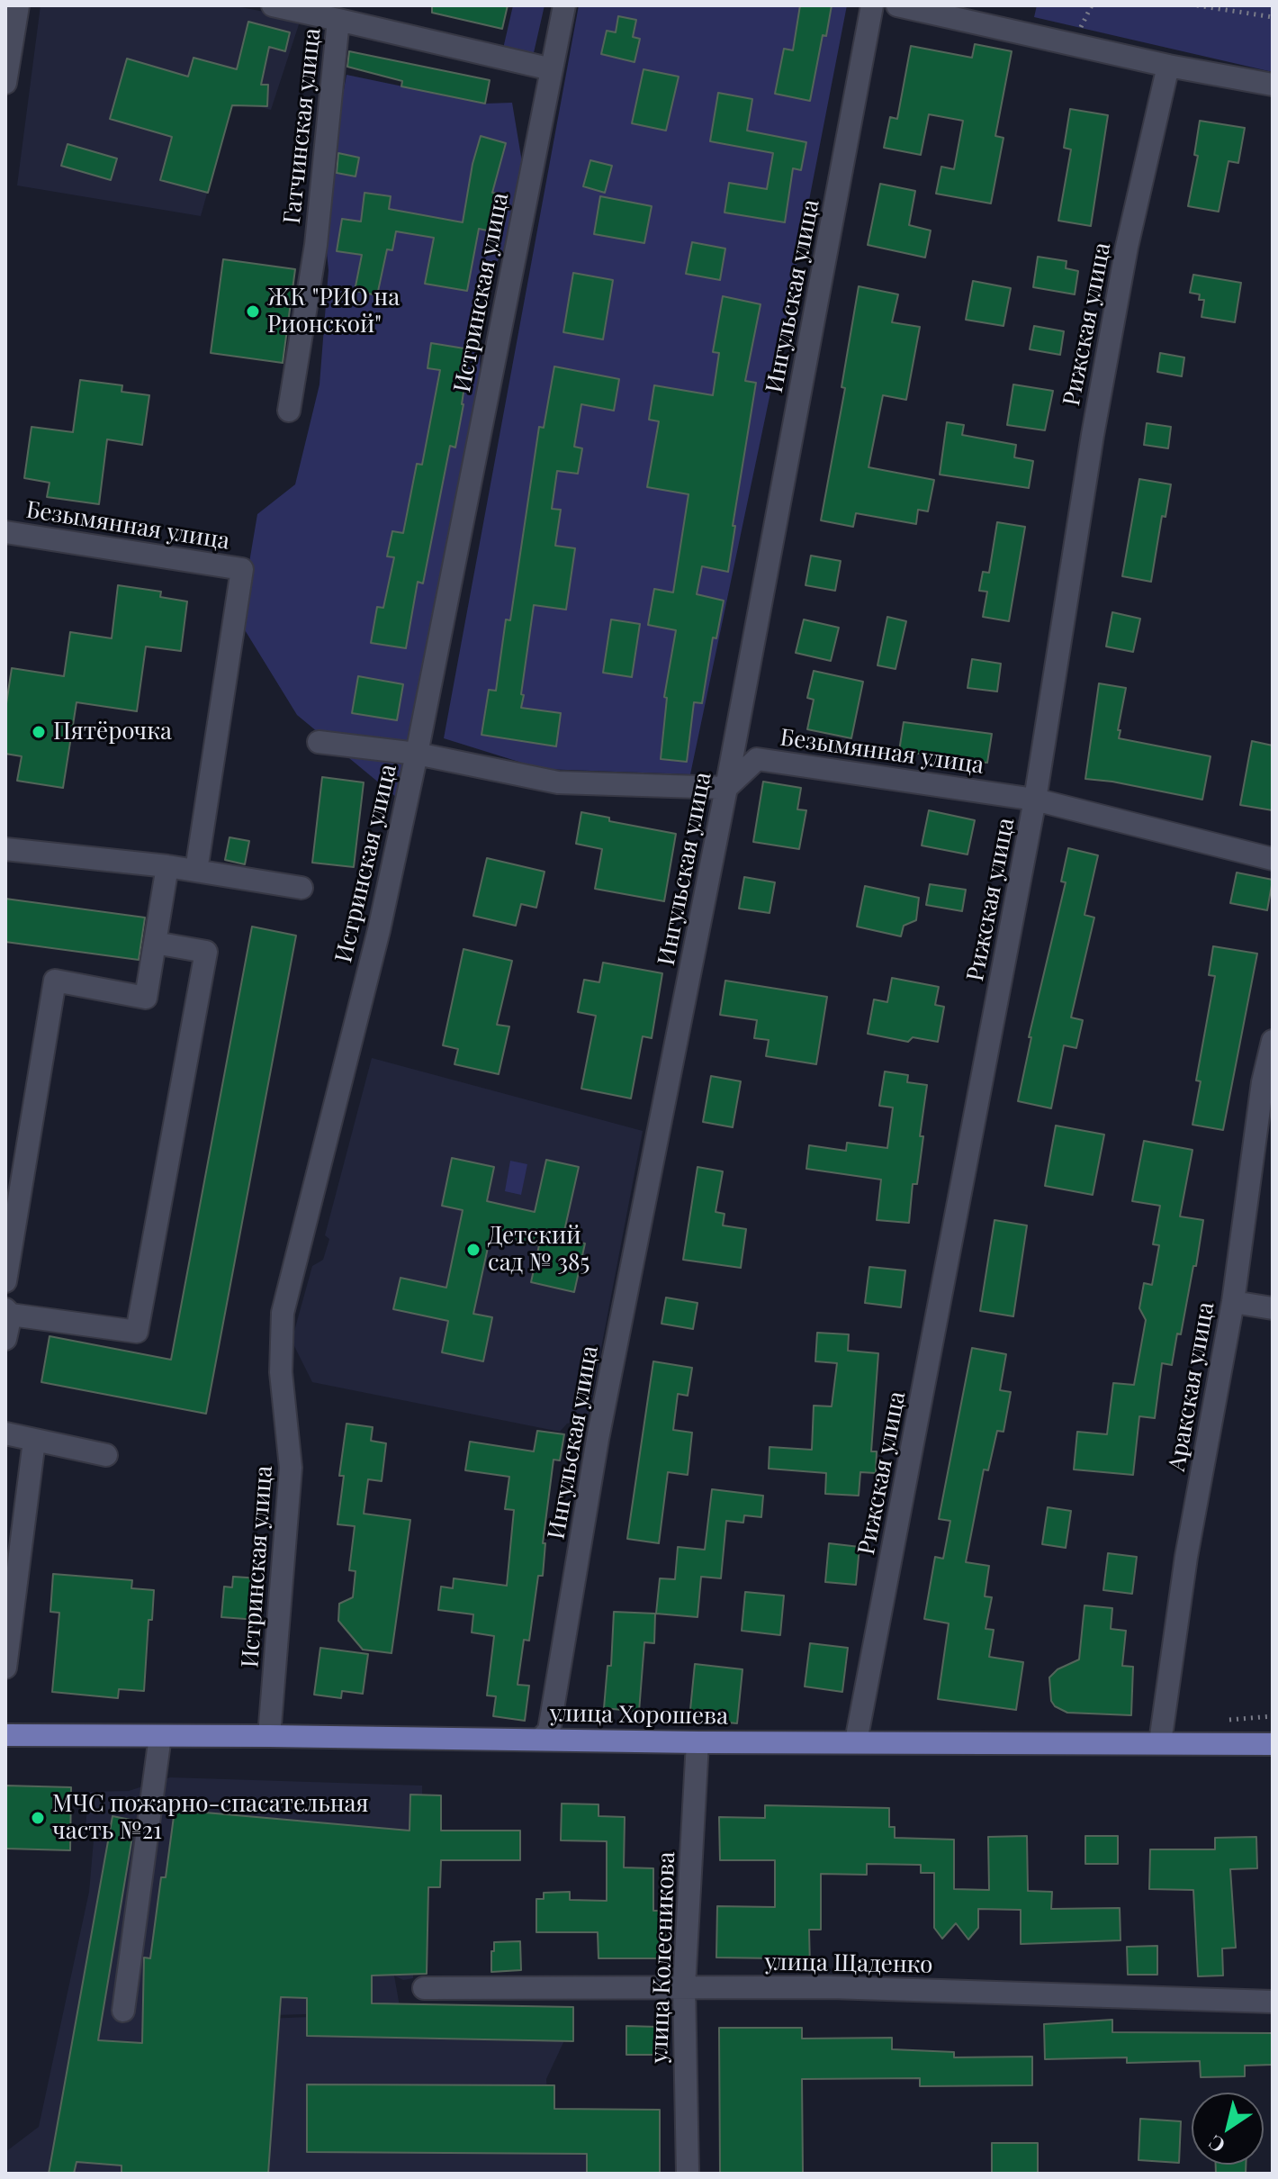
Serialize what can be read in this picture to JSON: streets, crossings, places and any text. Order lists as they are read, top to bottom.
{
  "streets": {
    "main road": ["улица Хорошева"],
    "street": [
      "Гатчинская улица",
      "Истринская улица",
      "Ингульская улица",
      "Рижская улица",
      "Безымянная улица",
      "Аракская улица",
      "улица Колесникова",
      "улица Щаденко"
    ]
  },
  "crossings": [
    ["Гатчинская улица", "Истринская улица"],
    ["Истринская улица", "улица Хорошева"],
    ["Ингульская улица", "Безымянная улица"],
    ["Ингульская улица", "улица Хорошева"],
    ["Рижская улица", "Безымянная улица"],
    ["Рижская улица", "улица Хорошева"],
    ["Аракская улица", "улица Хорошева"],
    ["улица Хорошева", "улица Колесникова"],
    ["улица Колесникова", "улица Щаденко"]
  ],
  "places": [
    "ЖК \"РИО на Рионской\"",
    "Пятёрочка",
    "Детский сад № 385",
    "МЧС пожарно-спасательная часть №21"
  ],
  "north": "bottom left"
}
